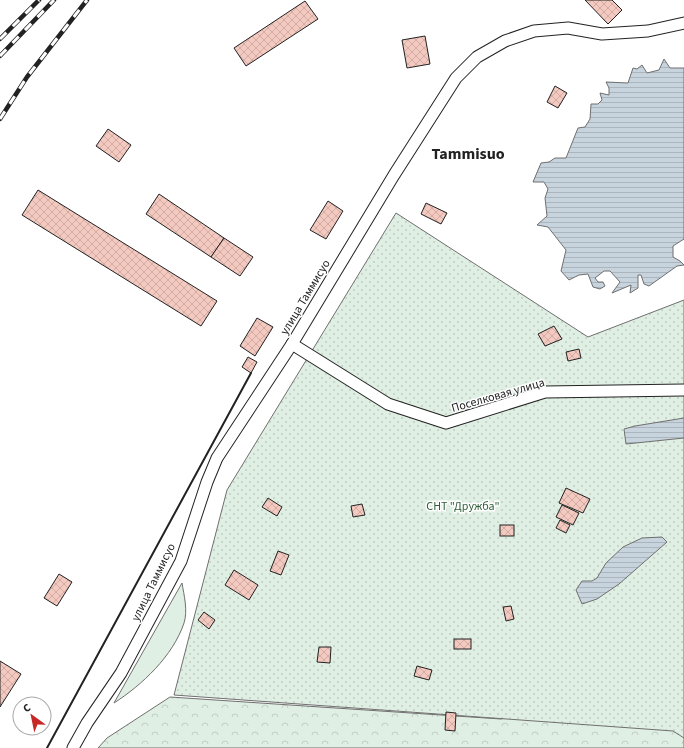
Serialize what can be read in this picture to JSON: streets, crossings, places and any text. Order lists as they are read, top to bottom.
{
  "streets": {
    "street": ["улица Таммисуо", "Поселковая улица"]
  },
  "crossings": [
    ["улица Таммисуо", "Поселковая улица"]
  ],
  "districts": ["Tammisuo"],
  "parks": ["СНТ \"Дружба\""],
  "north": "top left"
}
